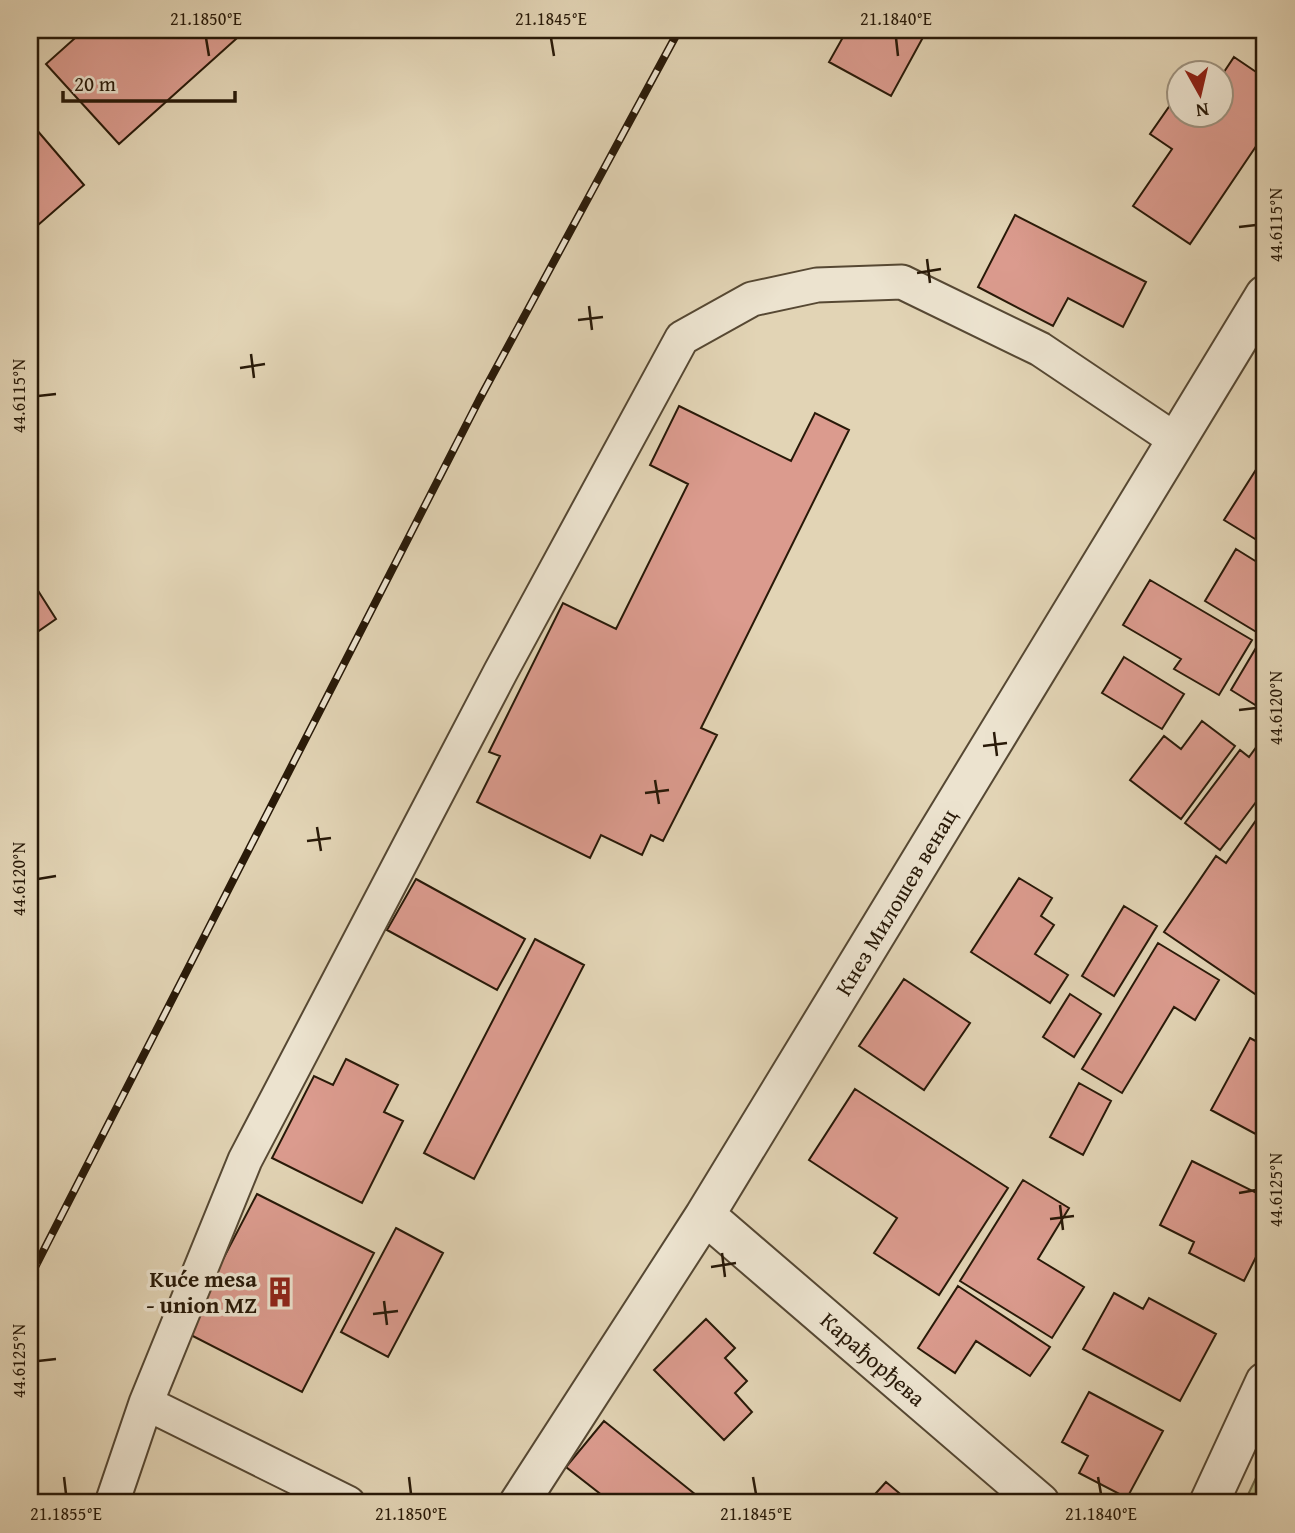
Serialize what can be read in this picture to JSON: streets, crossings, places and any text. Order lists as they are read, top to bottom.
{
  "streets": {
    "street": ["Кнез Милошев венац", "Карађорђева"]
  },
  "crossings": [
    ["Кнез Милошев венац", "Карађорђева"]
  ],
  "places": {
    "building": ["Kuće mesa - union MZ"]
  },
  "scale_bar": "20 m",
  "north": "bottom",
  "coordinates": [
    "21.1850°E",
    "21.1845°E",
    "21.1840°E",
    "44.6115°N",
    "44.6120°N",
    "44.6125°N",
    "21.1855°E"
  ]
}
